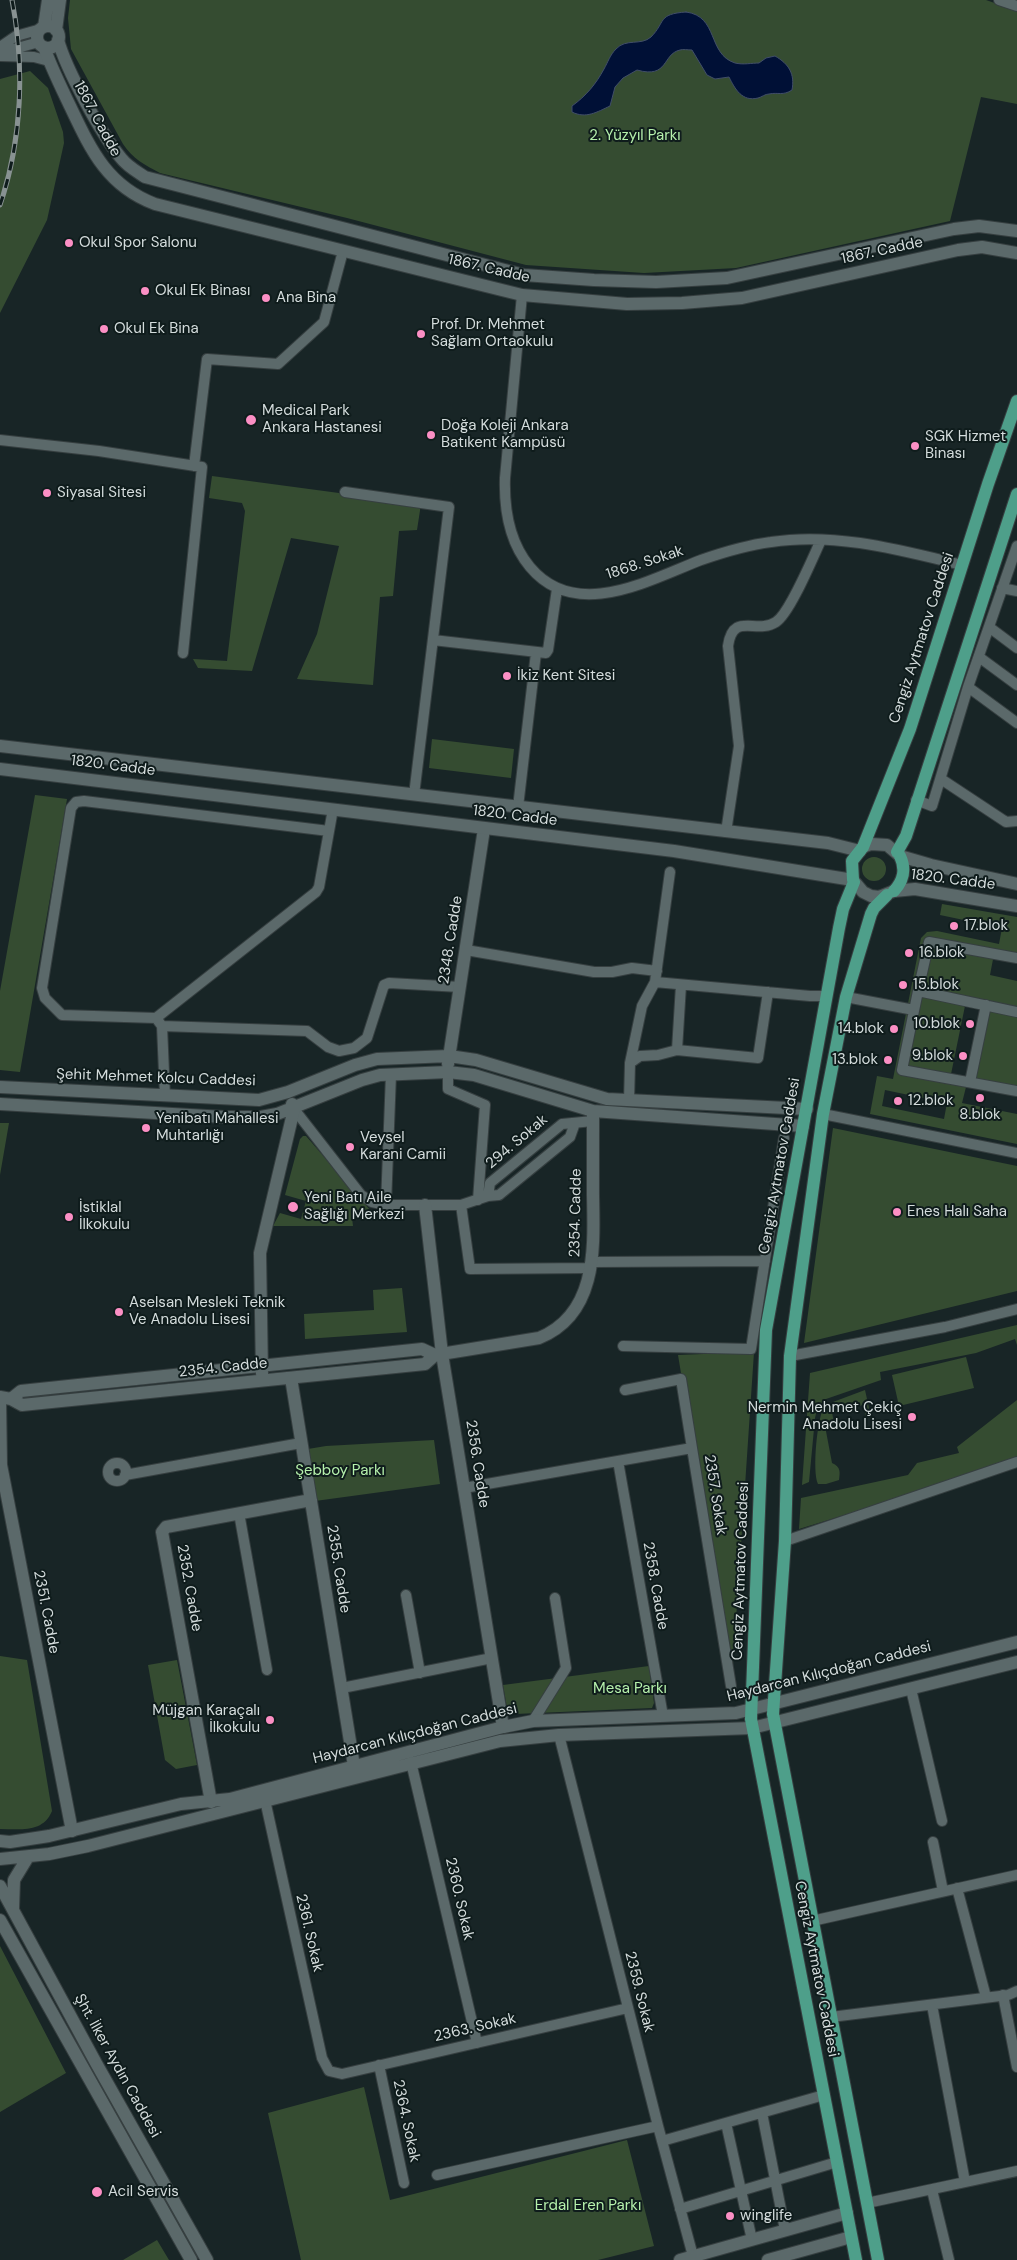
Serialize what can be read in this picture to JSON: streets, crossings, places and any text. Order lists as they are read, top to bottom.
{
  "streets": {
    "main road": ["Cengiz Aytmatov Caddesi"],
    "street": [
      "1867. Cadde",
      "1868. Sokak",
      "1820. Cadde",
      "2348. Cadde",
      "Şehit Mehmet Kolcu Caddesi",
      "294. Sokak",
      "2354. Cadde",
      "2356. Cadde",
      "2357. Sokak",
      "2355. Cadde",
      "2358. Cadde",
      "2352. Cadde",
      "2351. Cadde",
      "Haydarcan Kılıçdoğan Caddesi",
      "2360. Sokak",
      "2361. Sokak",
      "2359. Sokak",
      "2363. Sokak",
      "Şht. İlker Aydın Caddesi",
      "2364. Sokak"
    ]
  },
  "crossings": [
    ["1867. Cadde", "1868. Sokak"],
    ["1868. Sokak", "Cengiz Aytmatov Caddesi"],
    ["Cengiz Aytmatov Caddesi", "1820. Cadde"],
    ["Cengiz Aytmatov Caddesi", "Şehit Mehmet Kolcu Caddesi"],
    ["Cengiz Aytmatov Caddesi", "Haydarcan Kılıçdoğan Caddesi"],
    ["1820. Cadde", "2348. Cadde"],
    ["2348. Cadde", "Şehit Mehmet Kolcu Caddesi"],
    ["294. Sokak", "2354. Cadde"],
    ["294. Sokak", "2356. Cadde"],
    ["2354. Cadde", "2356. Cadde"],
    ["2354. Cadde", "2355. Cadde"],
    ["2354. Cadde", "2351. Cadde"],
    ["2356. Cadde", "2357. Sokak"],
    ["2356. Cadde", "Haydarcan Kılıçdoğan Caddesi"],
    ["2357. Sokak", "2358. Cadde"],
    ["2355. Cadde", "2352. Cadde"],
    ["2355. Cadde", "Haydarcan Kılıçdoğan Caddesi"],
    ["2358. Cadde", "Haydarcan Kılıçdoğan Caddesi"],
    ["2352. Cadde", "Haydarcan Kılıçdoğan Caddesi"],
    ["2351. Cadde", "Haydarcan Kılıçdoğan Caddesi"],
    ["Haydarcan Kılıçdoğan Caddesi", "2360. Sokak"],
    ["Haydarcan Kılıçdoğan Caddesi", "2361. Sokak"],
    ["Haydarcan Kılıçdoğan Caddesi", "2359. Sokak"],
    ["2360. Sokak", "2363. Sokak"],
    ["2361. Sokak", "2363. Sokak"],
    ["2359. Sokak", "2363. Sokak"],
    ["2363. Sokak", "2364. Sokak"]
  ],
  "parks": [
    "2. Yüzyıl Parkı",
    "Şebboy Parkı",
    "Mesa Parkı",
    "Erdal Eren Parkı"
  ],
  "places": [
    "Okul Spor Salonu",
    "Okul Ek Binası",
    "Ana Bina",
    "Okul Ek Bina",
    "Prof. Dr. Mehmet Sağlam Ortaokulu",
    "Medical Park Ankara Hastanesi",
    "Doğa Koleji Ankara Batıkent Kampüsü",
    "SGK Hizmet Binası",
    "Siyasal Sitesi",
    "İkiz Kent Sitesi",
    "17.blok",
    "16.blok",
    "15.blok",
    "10.blok",
    "14.blok",
    "9.blok",
    "13.blok",
    "8.blok",
    "12.blok",
    "Yenibatı Mahallesi Muhtarlığı",
    "Veysel Karani Camii",
    "Yeni Batı Aile Sağlığı Merkezi",
    "Enes Halı Saha",
    "İstiklal İlkokulu",
    "Aselsan Mesleki Teknik Ve Anadolu Lisesi",
    "Nermin Mehmet Çekiç Anadolu Lisesi",
    "Müjgan Karaçalı İlkokulu",
    "Acil Servis",
    "winglife"
  ]
}
